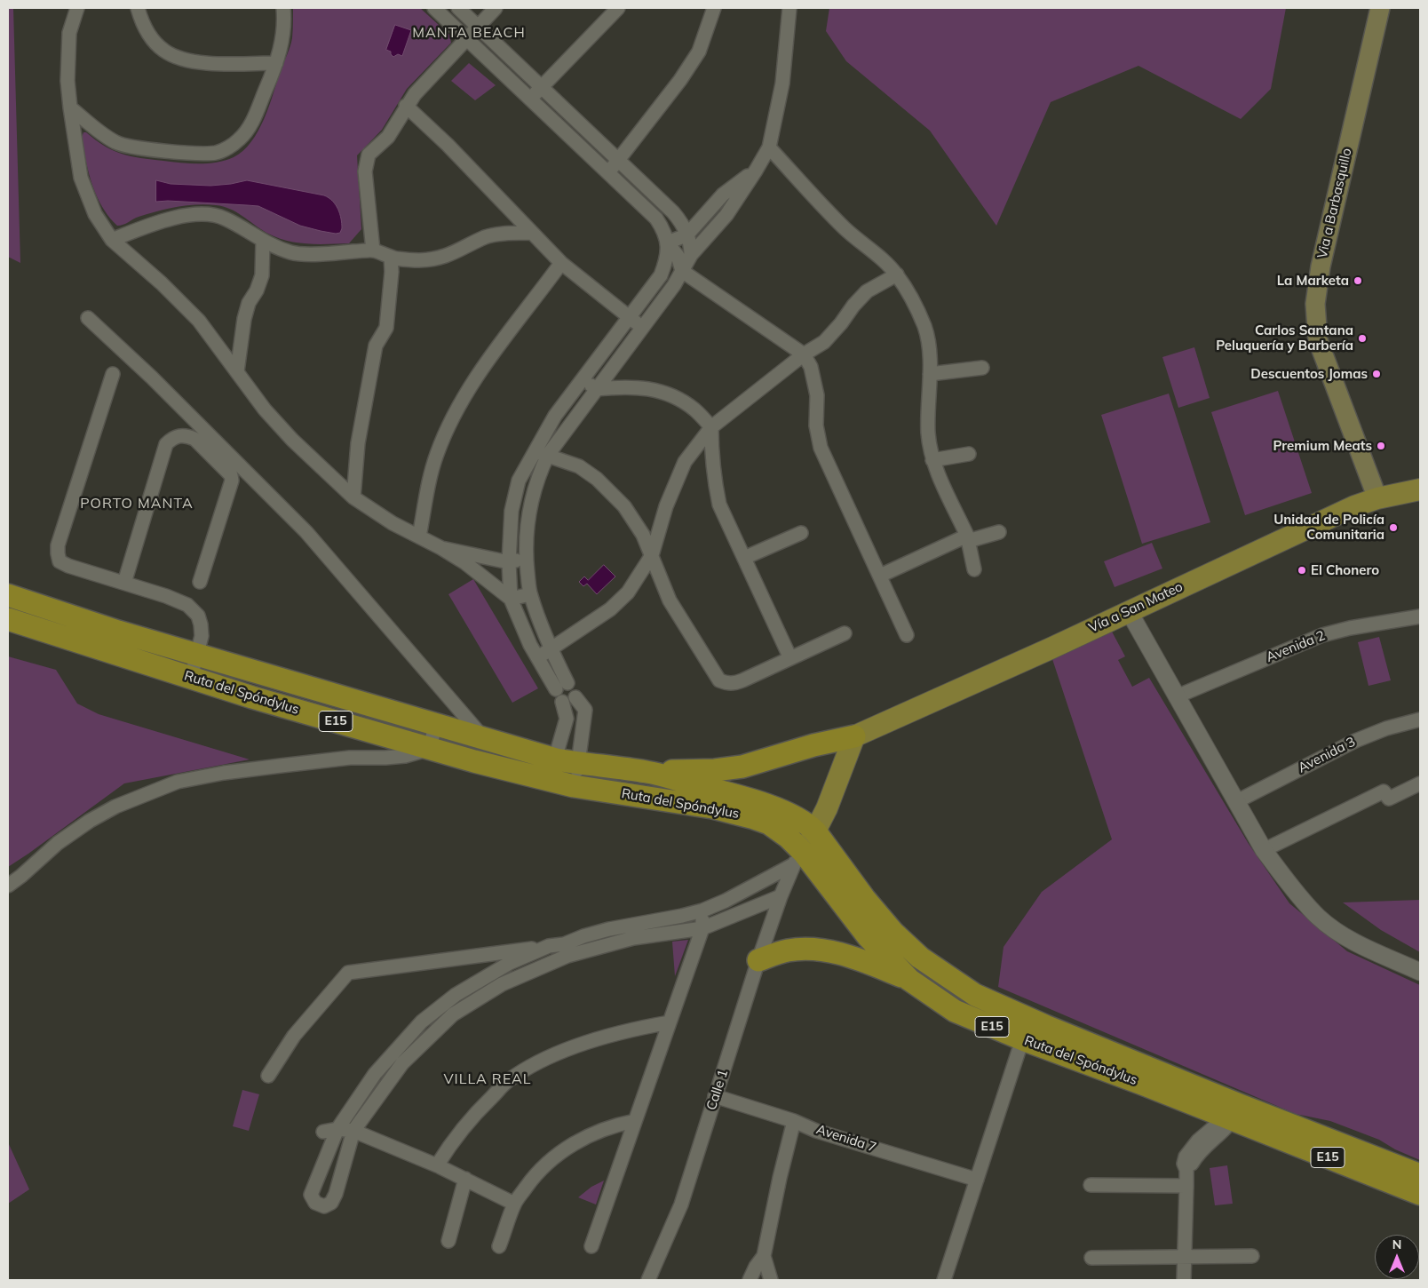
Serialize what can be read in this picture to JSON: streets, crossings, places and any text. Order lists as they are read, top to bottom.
{
  "streets": {
    "highway": ["Ruta del Spóndylus", "E15"],
    "main road": ["Via a Barbasquillo", "Vía a San Mateo"],
    "street": [
      "Avenida 2",
      "Avenida 3",
      "Calle 1",
      "Avenida 7"
    ]
  },
  "crossings": [
    ["Via a Barbasquillo", "Vía a San Mateo"],
    ["Ruta del Spóndylus", "Calle 1"],
    ["Calle 1", "Avenida 7"]
  ],
  "districts": ["MANTA BEACH", "PORTO MANTA", "VILLA REAL"],
  "places": [
    "La Marketa",
    "Carlos Santana Peluquería y Barbería",
    "Descuentos Jomas",
    "Premium Meats",
    "Unidad de Policía Comunitaria",
    "El Chonero"
  ],
  "north": "top"
}
